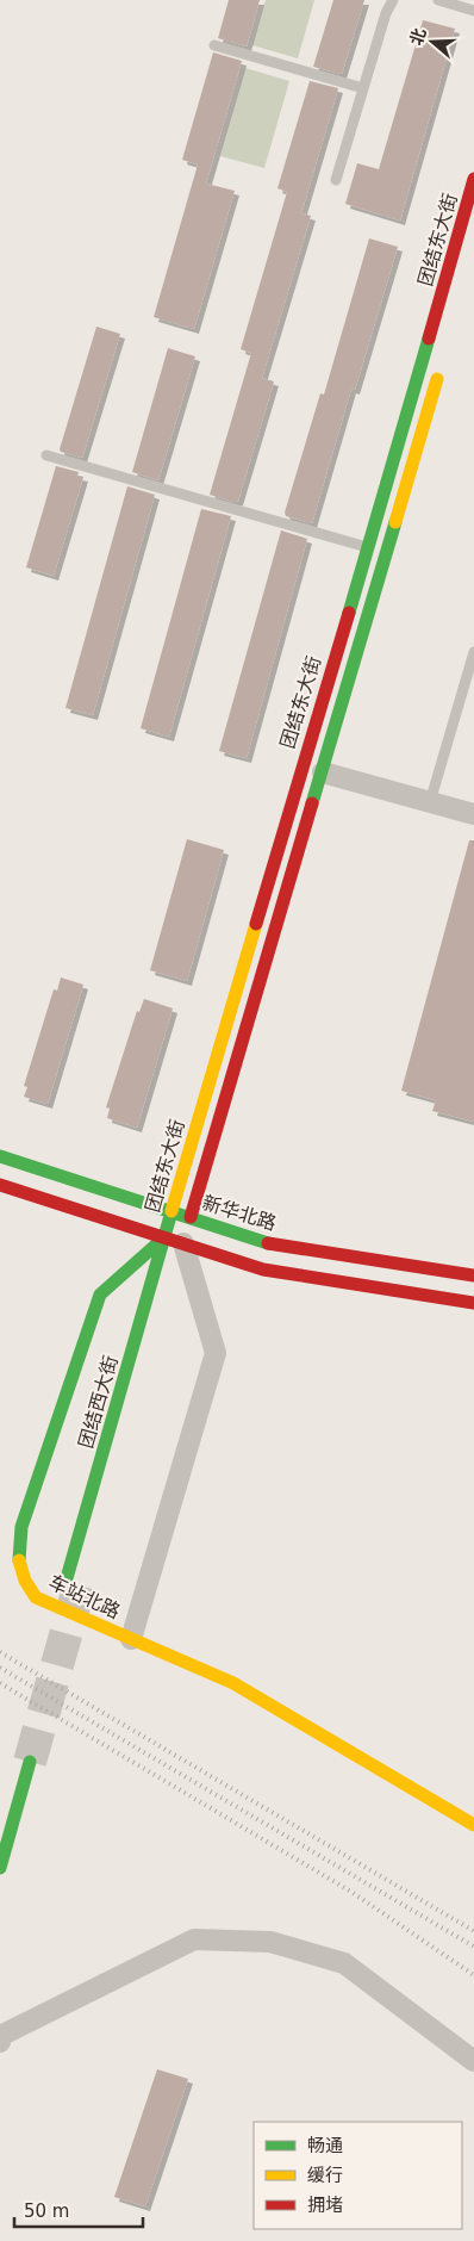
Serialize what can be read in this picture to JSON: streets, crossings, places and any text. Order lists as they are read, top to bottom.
{
  "streets": {
    "main road": [
      "团结东大街",
      "新华北路",
      "团结西大街",
      "车站北路"
    ]
  },
  "crossings": [
    ["团结东大街", "新华北路"],
    ["团结东大街", "团结西大街"],
    ["团结东大街", "车站北路"],
    ["团结西大街", "车站北路"]
  ],
  "legend": ["畅通", "缓行", "拥堵"],
  "scale_bar": "50 m",
  "north": "left"
}
